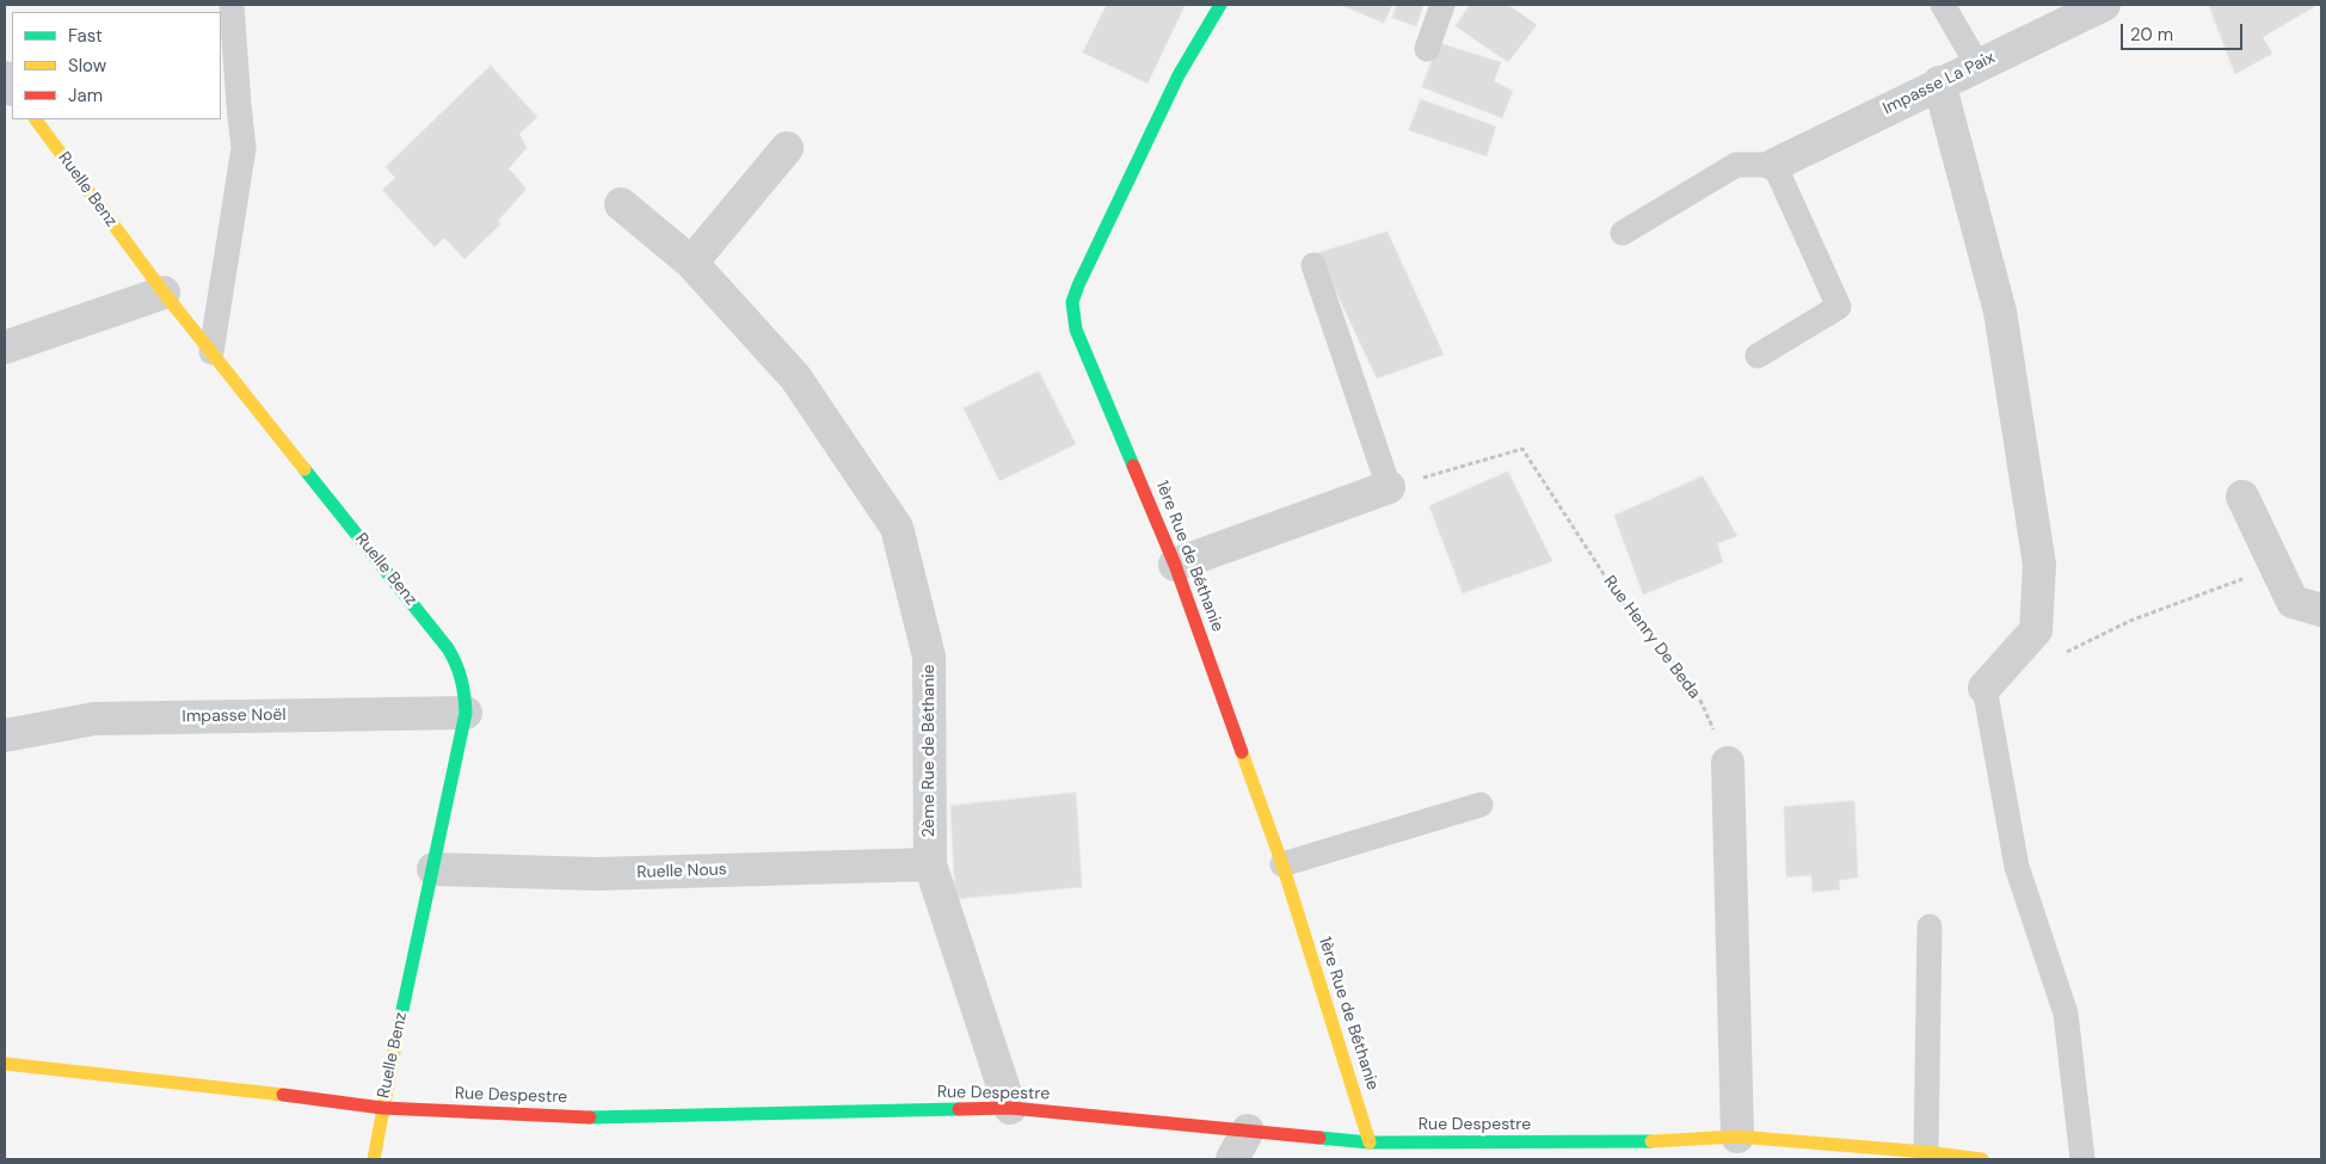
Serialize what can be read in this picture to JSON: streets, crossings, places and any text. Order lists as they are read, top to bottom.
{
  "streets": {
    "street": [
      "Impasse La Paix",
      "Ruelle Benz",
      "1ère Rue de Béthanie",
      "Impasse Noël",
      "2ème Rue de Béthanie",
      "Ruelle Nous",
      "Rue Despestre"
    ],
    "path": ["Rue Henry De Beda"]
  },
  "crossings": [
    ["Ruelle Benz", "Impasse Noël"],
    ["Ruelle Benz", "Ruelle Nous"],
    ["Ruelle Benz", "Rue Despestre"],
    ["1ère Rue de Béthanie", "Rue Despestre"],
    ["2ème Rue de Béthanie", "Ruelle Nous"],
    ["2ème Rue de Béthanie", "Rue Despestre"]
  ],
  "legend": ["Fast", "Slow", "Jam"],
  "scale_bar": "20 m"
}
